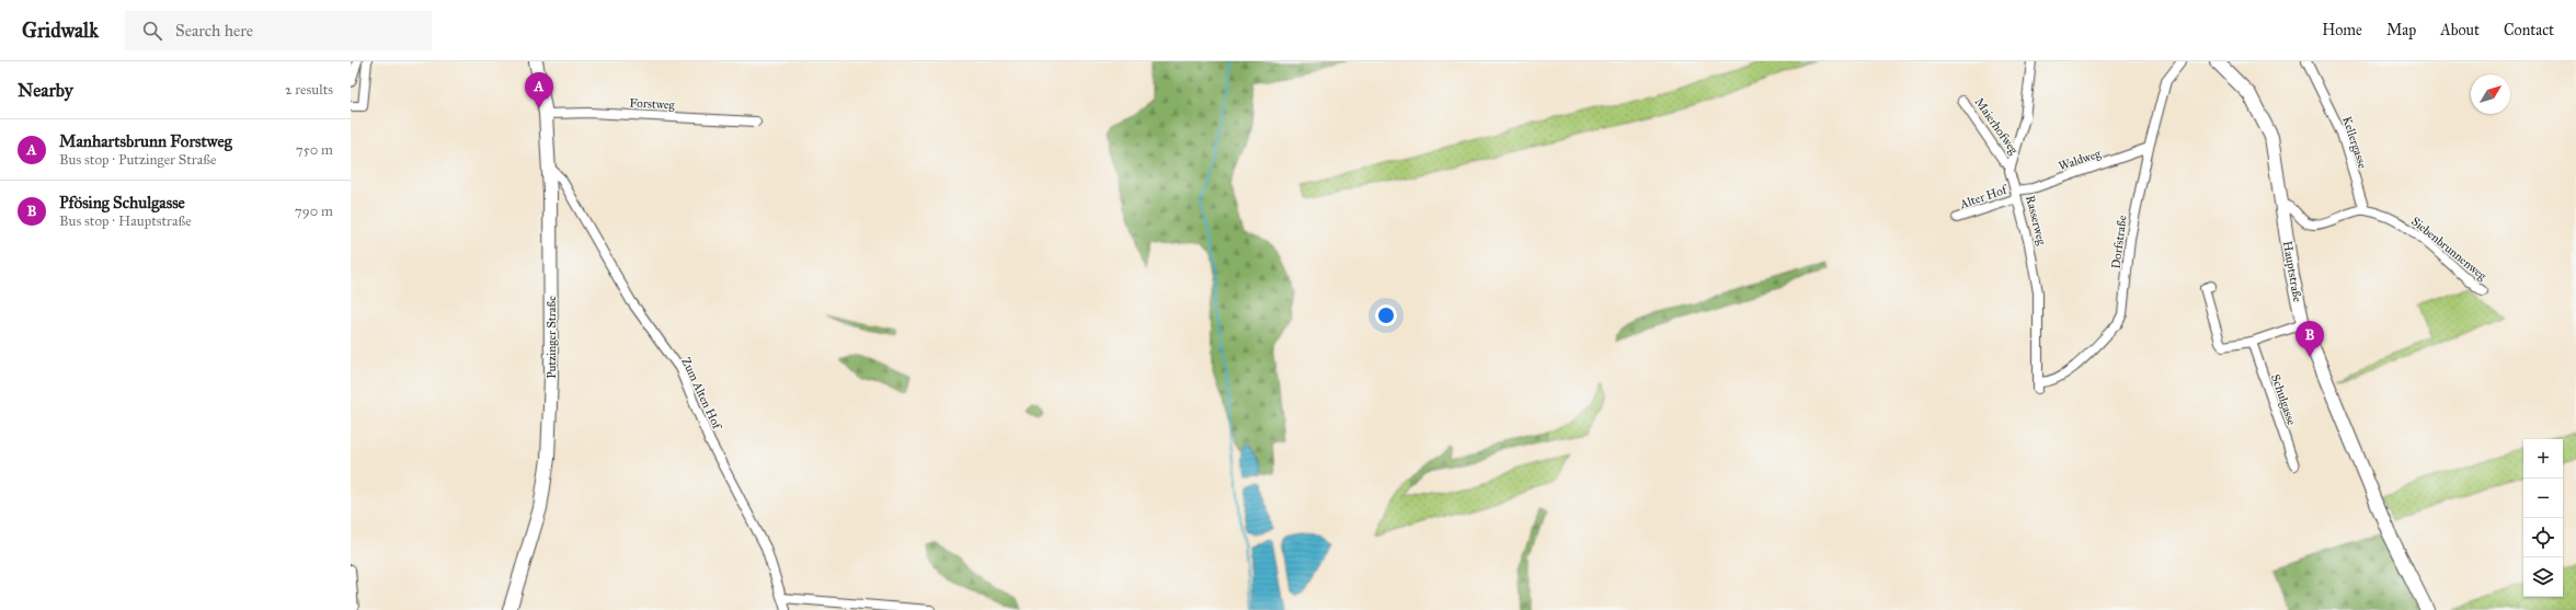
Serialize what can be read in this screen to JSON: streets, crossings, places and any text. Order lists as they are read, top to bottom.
{
  "streets": {
    "street": [
      "Forstweg",
      "Maierhofweg",
      "Kellergasse",
      "Waldweg",
      "Alter Hof",
      "Rasserweg",
      "Dorfstraße",
      "Siebenbrunnenweg",
      "Hauptstraße",
      "Putzinger Straße",
      "Zum Alten Hof",
      "Schulgasse"
    ]
  },
  "crossings": [
    ["Forstweg", "Putzinger Straße"],
    ["Maierhofweg", "Rasserweg"],
    ["Kellergasse", "Siebenbrunnenweg"],
    ["Waldweg", "Alter Hof"],
    ["Waldweg", "Rasserweg"],
    ["Waldweg", "Dorfstraße"],
    ["Alter Hof", "Rasserweg"],
    ["Rasserweg", "Dorfstraße"],
    ["Putzinger Straße", "Zum Alten Hof"]
  ],
  "north": "top right",
  "page": {
    "header": "Gridwalk",
    "search": "Search here",
    "nav": [
      "Home",
      "Map",
      "About",
      "Contact"
    ],
    "heading": ["Nearby", "2 results"],
    "pins": ["A", "B"],
    "list": [
      {
        "mark": "A",
        "name": "Manhartsbrunn Forstweg",
        "note": "Bus stop · Putzinger Straße",
        "value": "750 m"
      },
      {
        "mark": "B",
        "name": "Pfösing Schulgasse",
        "note": "Bus stop · Hauptstraße",
        "value": "790 m"
      }
    ],
    "map_buttons": ["+", "−"]
  }
}
